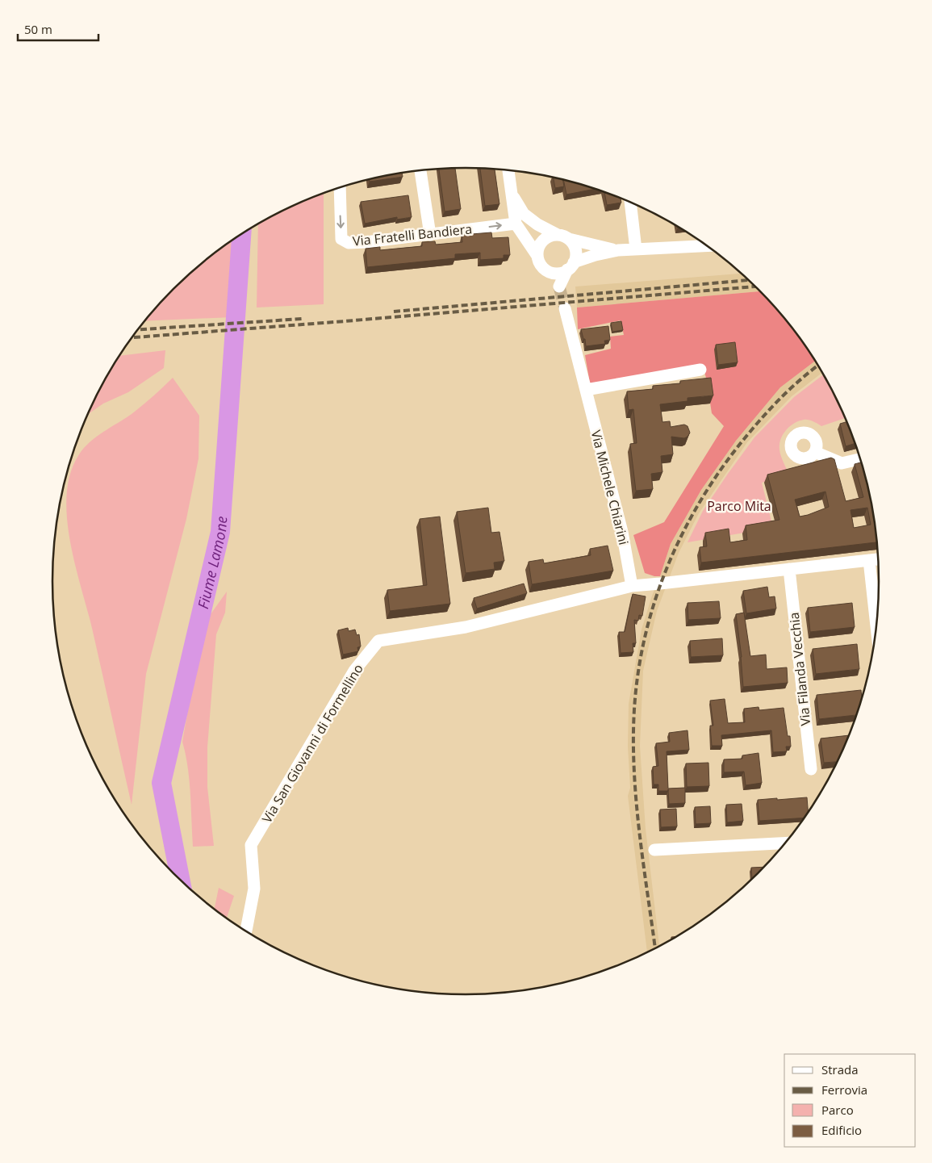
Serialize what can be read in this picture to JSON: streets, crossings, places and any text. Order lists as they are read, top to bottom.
{
  "streets": {
    "street": [
      "Via Fratelli Bandiera",
      "Via Michele Chiarini",
      "Via Filanda Vecchia",
      "Via San Giovanni di Formellino"
    ]
  },
  "crossings": [
    ["Via Michele Chiarini", "Via San Giovanni di Formellino"]
  ],
  "water": ["Fiume Lamone"],
  "parks": ["Parco Mita"],
  "legend": [
    "Strada",
    "Ferrovia",
    "Parco",
    "Edificio"
  ],
  "scale_bar": "50 m"
}
